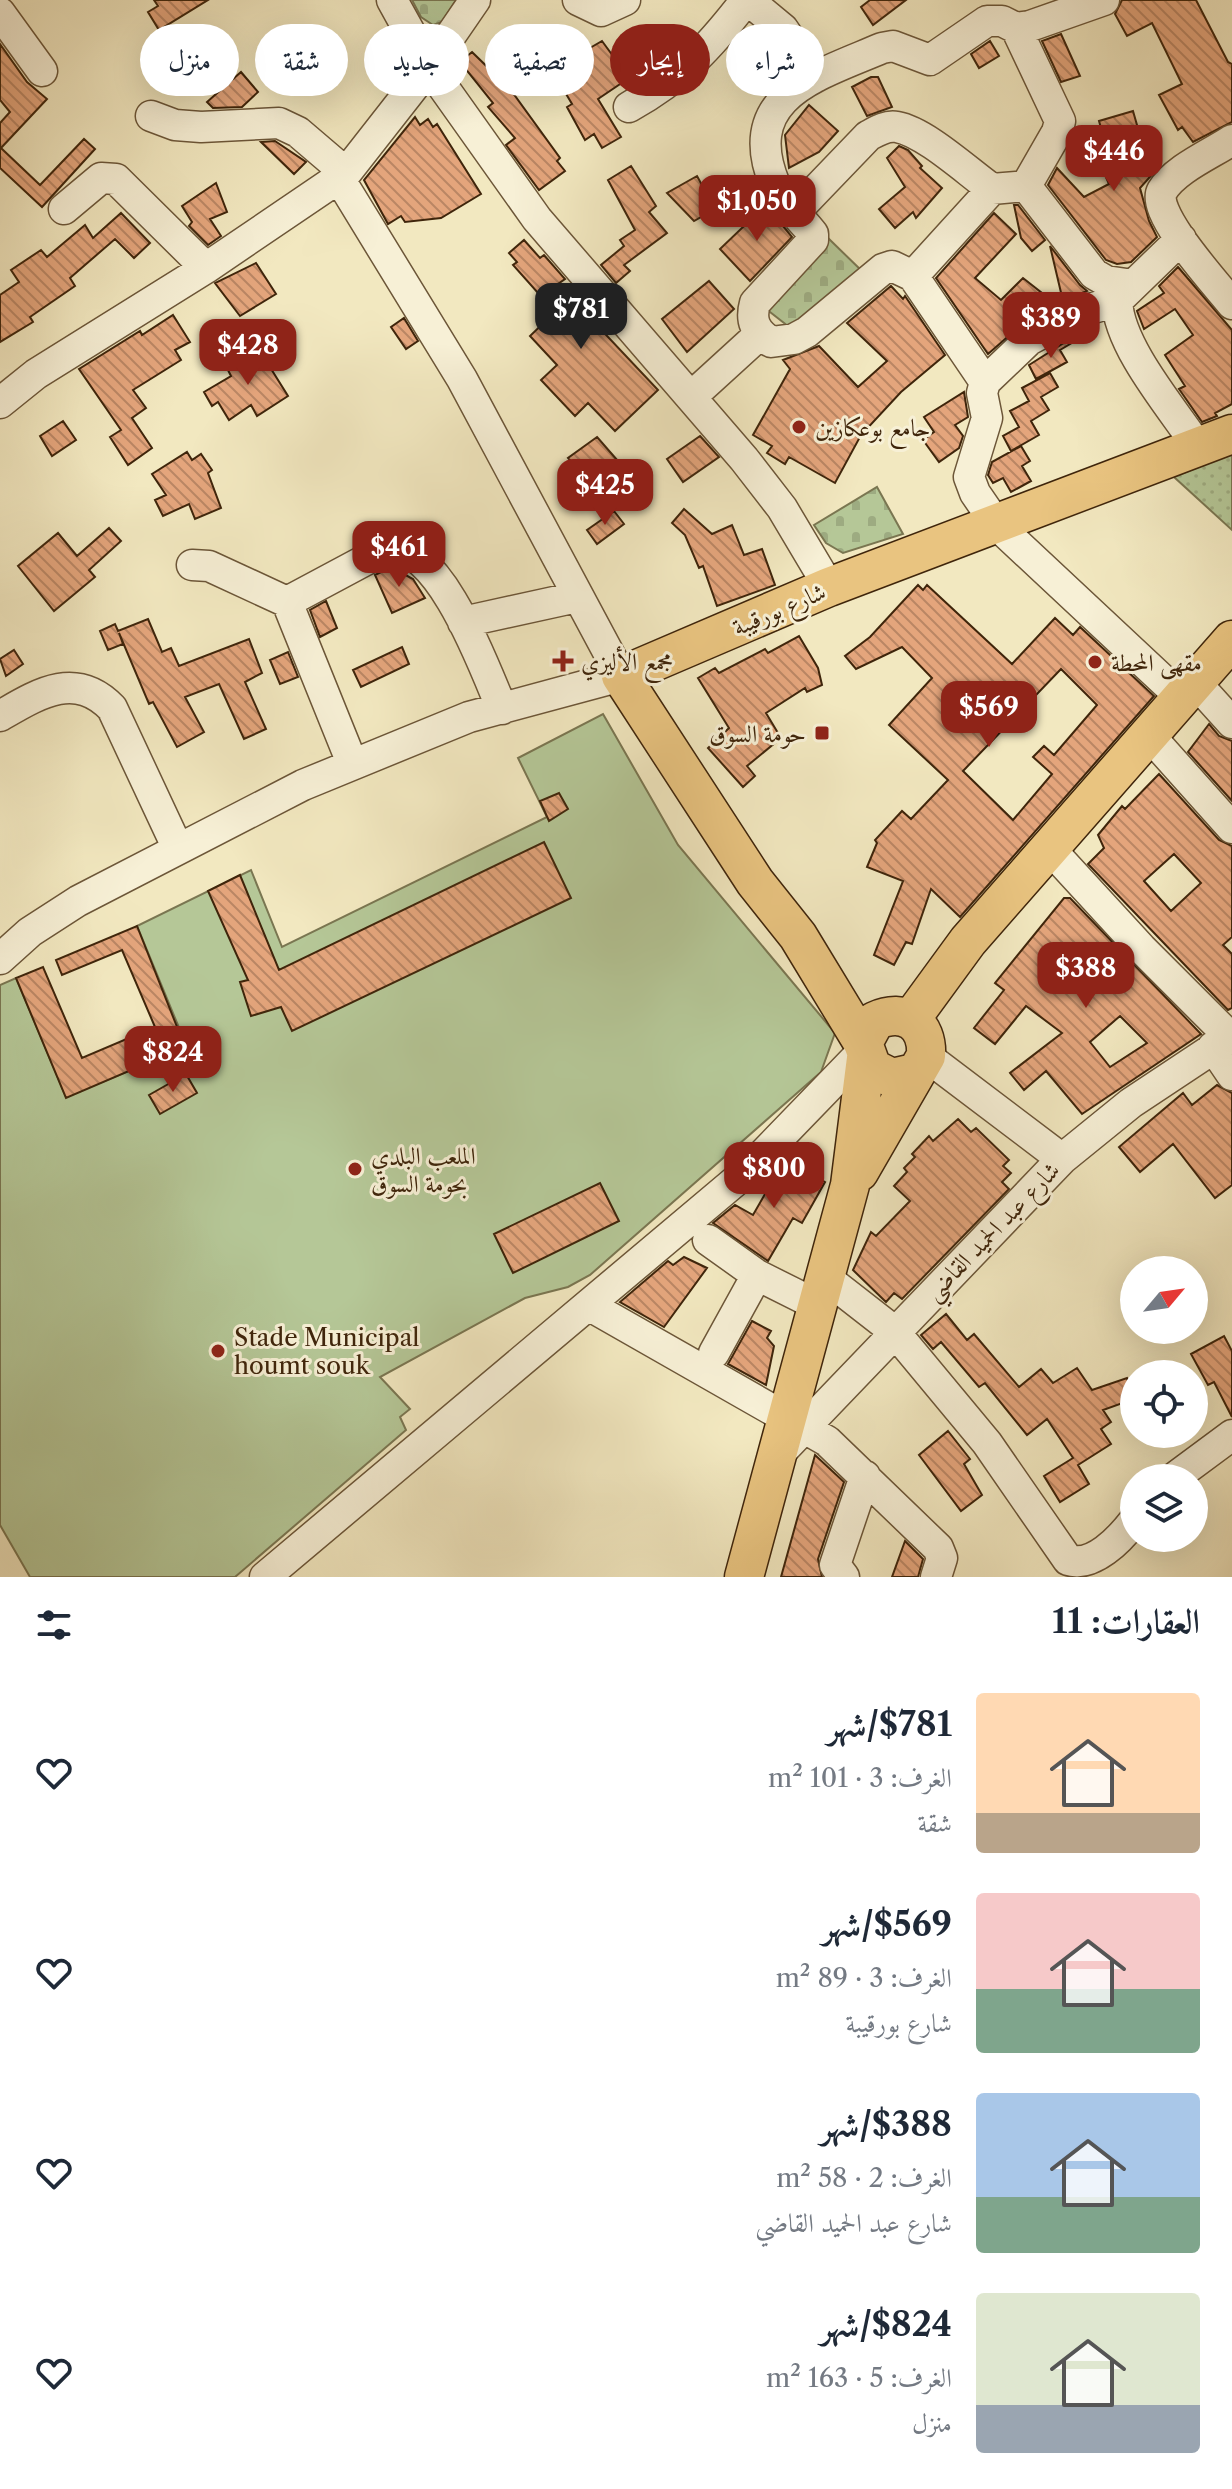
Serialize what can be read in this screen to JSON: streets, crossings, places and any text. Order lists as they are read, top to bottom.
{
  "streets": {
    "main road": ["شارع بورقيبة"],
    "street": ["شارع عبد الحميد القاضي"]
  },
  "places": {
    "other": [
      "جامع بوعكازين",
      "مقهى المحطة",
      "الملعب البلدي بحومة السوق",
      "Stade Municipal houmt souk"
    ],
    "health": ["مجمع الأليزي"],
    "transit": ["حومة السوق"]
  },
  "north": "top right",
  "page": {
    "chip": [
      "شراء",
      "إيجار",
      "تصفية",
      "جديد",
      "شقة",
      "منزل"
    ],
    "price": [
      "$446",
      "$1,050",
      "$781",
      "$389",
      "$428",
      "$425",
      "$461",
      "$569",
      "$388",
      "$824",
      "$800"
    ],
    "heading": "العقارات: 11",
    "list": [
      {
        "name": "$781/شهر",
        "note": "الغرف: 3 · 101 m² · شقة"
      },
      {
        "name": "$569/شهر",
        "note": "الغرف: 3 · 89 m² · شارع بورقيبة"
      },
      {
        "name": "$388/شهر",
        "note": "الغرف: 2 · 58 m² · شارع عبد الحميد القاضي"
      },
      {
        "name": "$824/شهر",
        "note": "الغرف: 5 · 163 m² · منزل"
      }
    ]
  }
}
